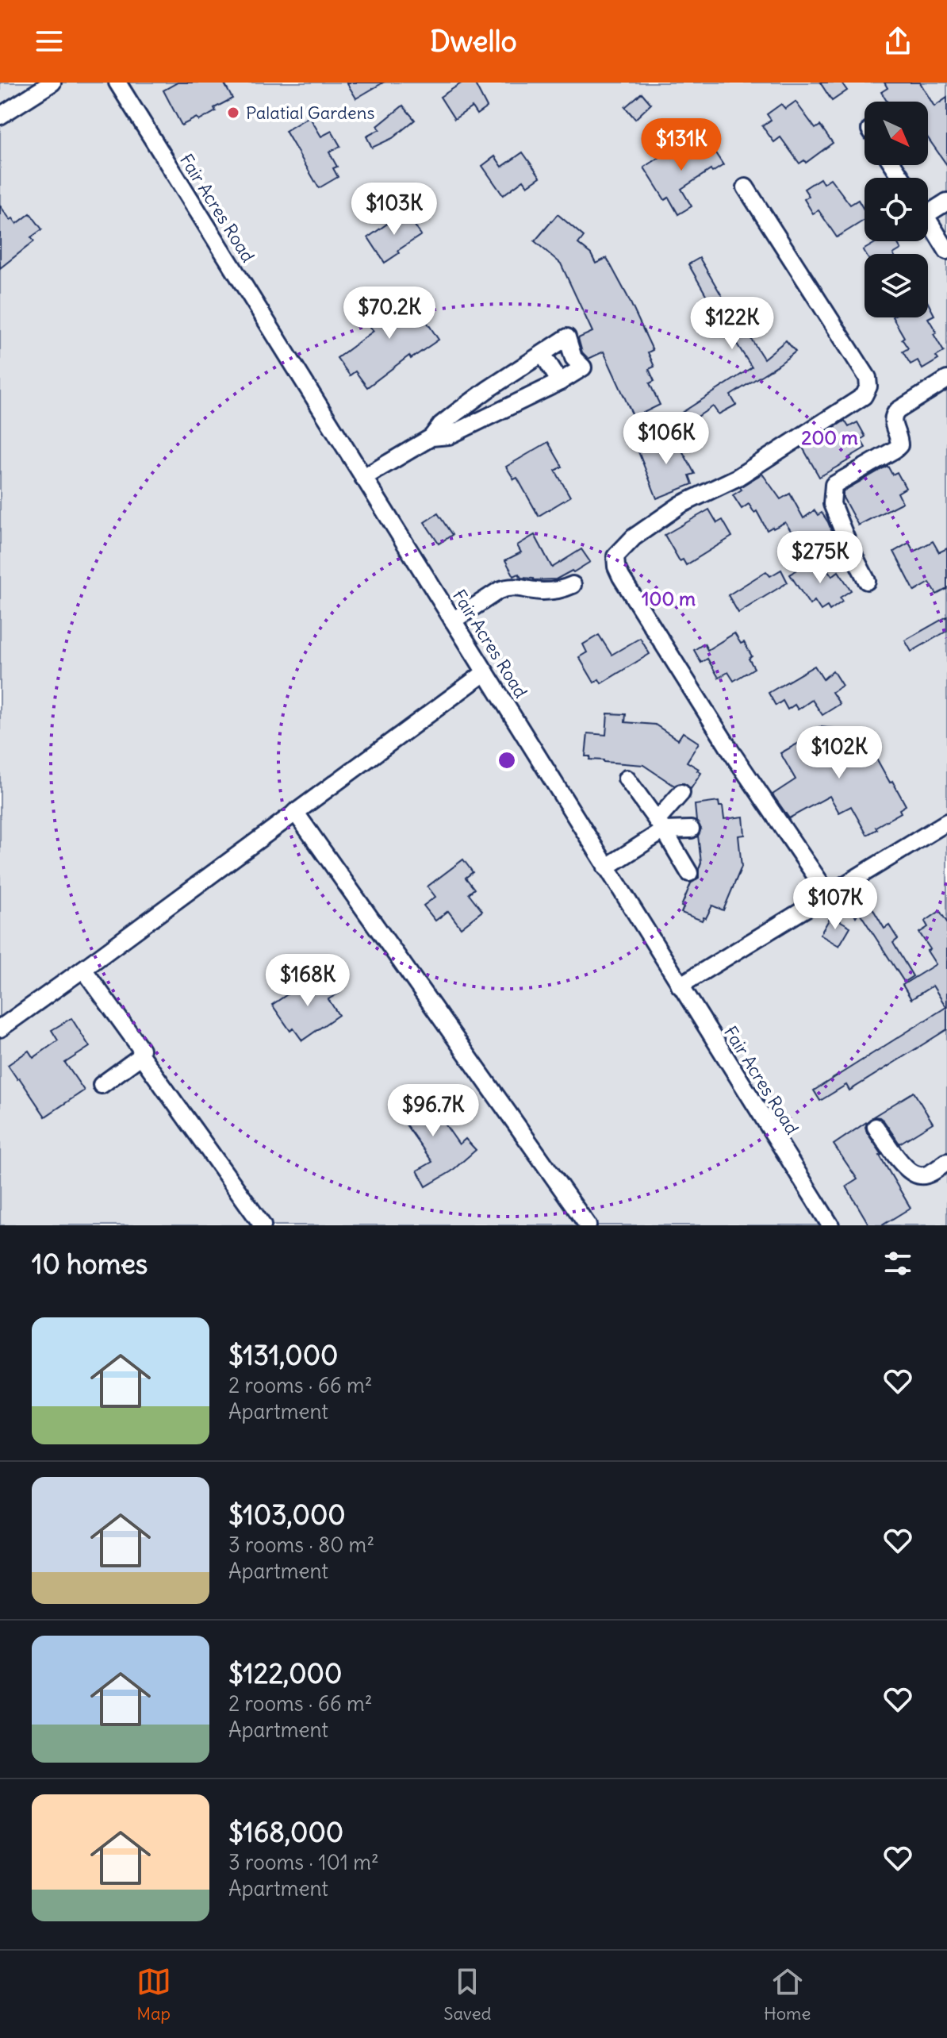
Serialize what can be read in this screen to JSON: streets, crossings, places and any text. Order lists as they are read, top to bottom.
{
  "streets": {
    "street": ["Fair Acres Road"]
  },
  "places": ["Palatial Gardens"],
  "north": "bottom right",
  "page": {
    "header": "Dwello",
    "price": [
      "$131K",
      "$103K",
      "$70.2K",
      "$122K",
      "$106K",
      "$275K",
      "$102K",
      "$107K",
      "$168K",
      "$96.7K"
    ],
    "heading": "10 homes",
    "list": [
      {
        "name": "$131,000",
        "note": "2 rooms · 66 m² · Apartment"
      },
      {
        "name": "$103,000",
        "note": "3 rooms · 80 m² · Apartment"
      },
      {
        "name": "$122,000",
        "note": "2 rooms · 66 m² · Apartment"
      },
      {
        "name": "$168,000",
        "note": "3 rooms · 101 m² · Apartment"
      }
    ],
    "tabs": ["Map", "Saved", "Home"]
  },
  "rings": ["200 m", "100 m"]
}
